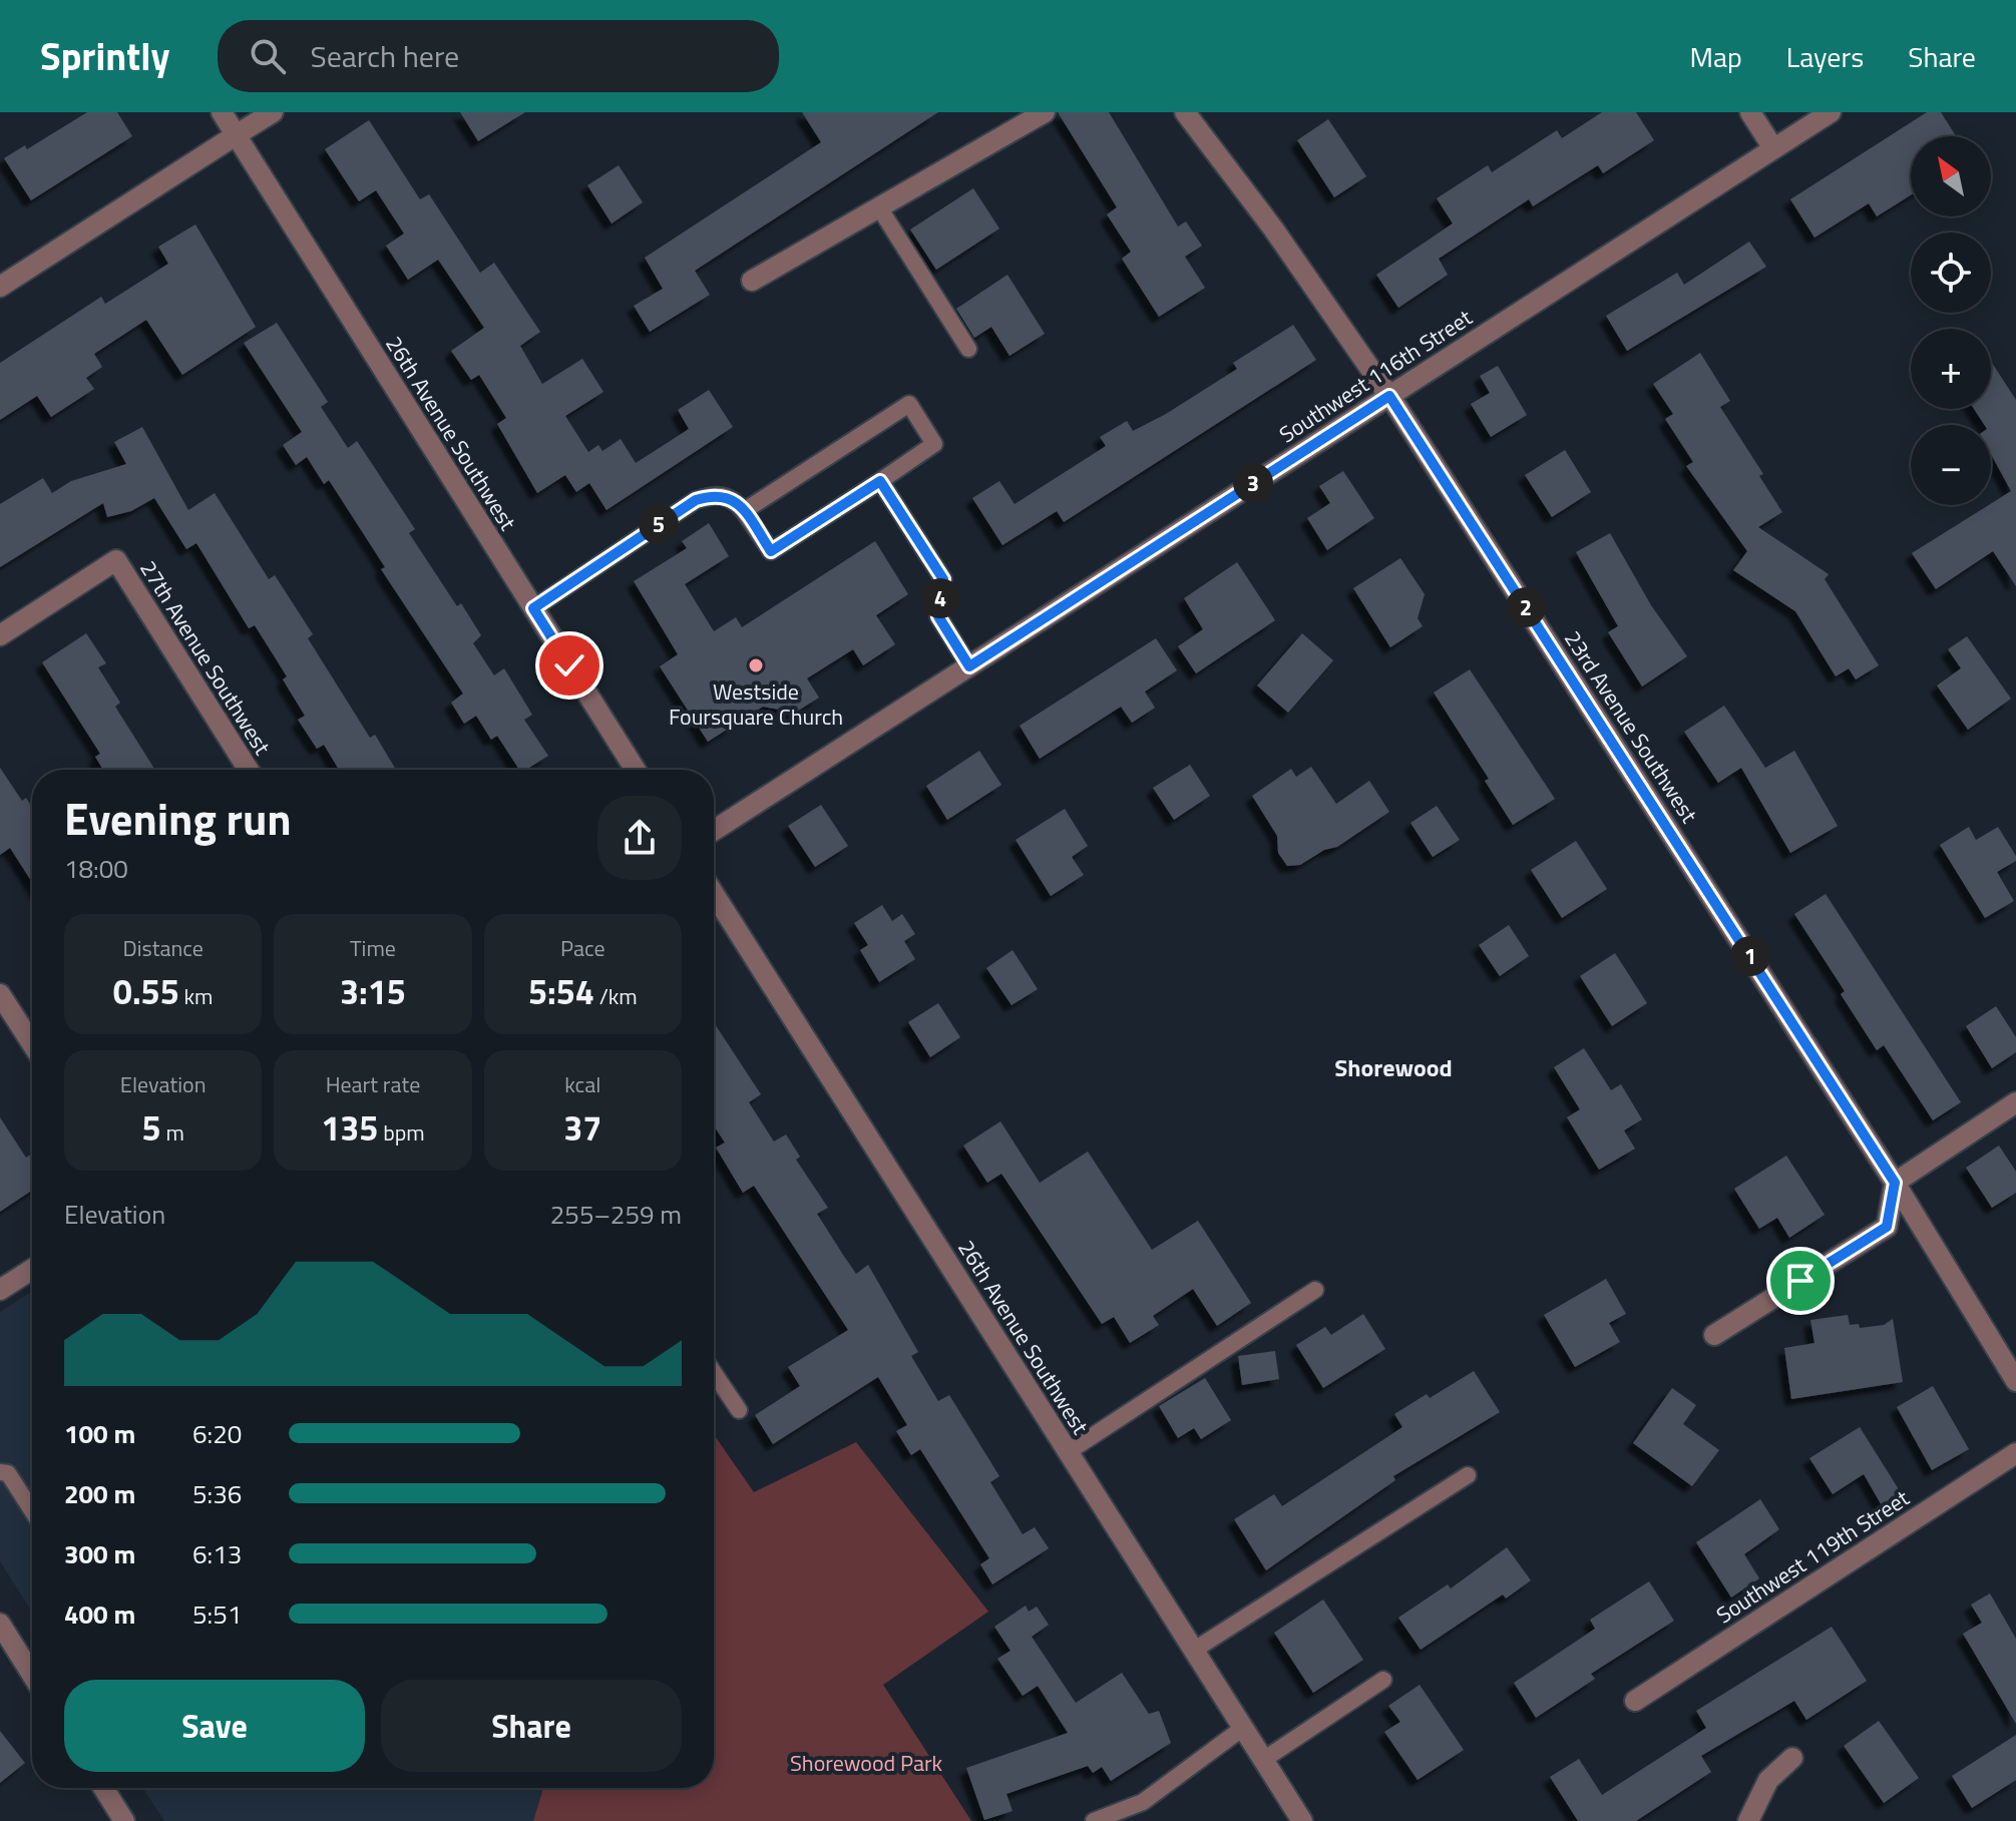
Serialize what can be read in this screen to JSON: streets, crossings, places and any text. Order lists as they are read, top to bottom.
{
  "streets": {
    "street": [
      "Southwest 116th Street",
      "26th Avenue Southwest",
      "27th Avenue Southwest",
      "23rd Avenue Southwest",
      "Southwest 119th Street"
    ]
  },
  "crossings": [
    ["Southwest 116th Street", "23rd Avenue Southwest"]
  ],
  "districts": ["Shorewood"],
  "parks": ["Shorewood Park"],
  "places": ["Westside Foursquare Church"],
  "north": "top left",
  "page": {
    "header": "Sprintly",
    "search": "Search here",
    "nav": ["Map", "Layers", "Share"],
    "map_buttons": ["+", "−"],
    "pins": [
      "3",
      "5",
      "4",
      "2",
      "1"
    ],
    "heading": ["Evening run", "18:00"],
    "stats": [
      ["Distance", "0.55 km"],
      ["Time", "3:15"],
      ["Pace", "5:54 /km"],
      ["Elevation", "5 m"],
      ["Heart rate", "135 bpm"],
      ["kcal", "37"]
    ],
    "chart": ["Elevation", "255–259 m"],
    "list": [
      {
        "name": "100 m",
        "note": "6:20"
      },
      {
        "name": "200 m",
        "note": "5:36"
      },
      {
        "name": "300 m",
        "note": "6:13"
      },
      {
        "name": "400 m",
        "note": "5:51"
      }
    ],
    "buttons": ["Save", "Share"]
  }
}
